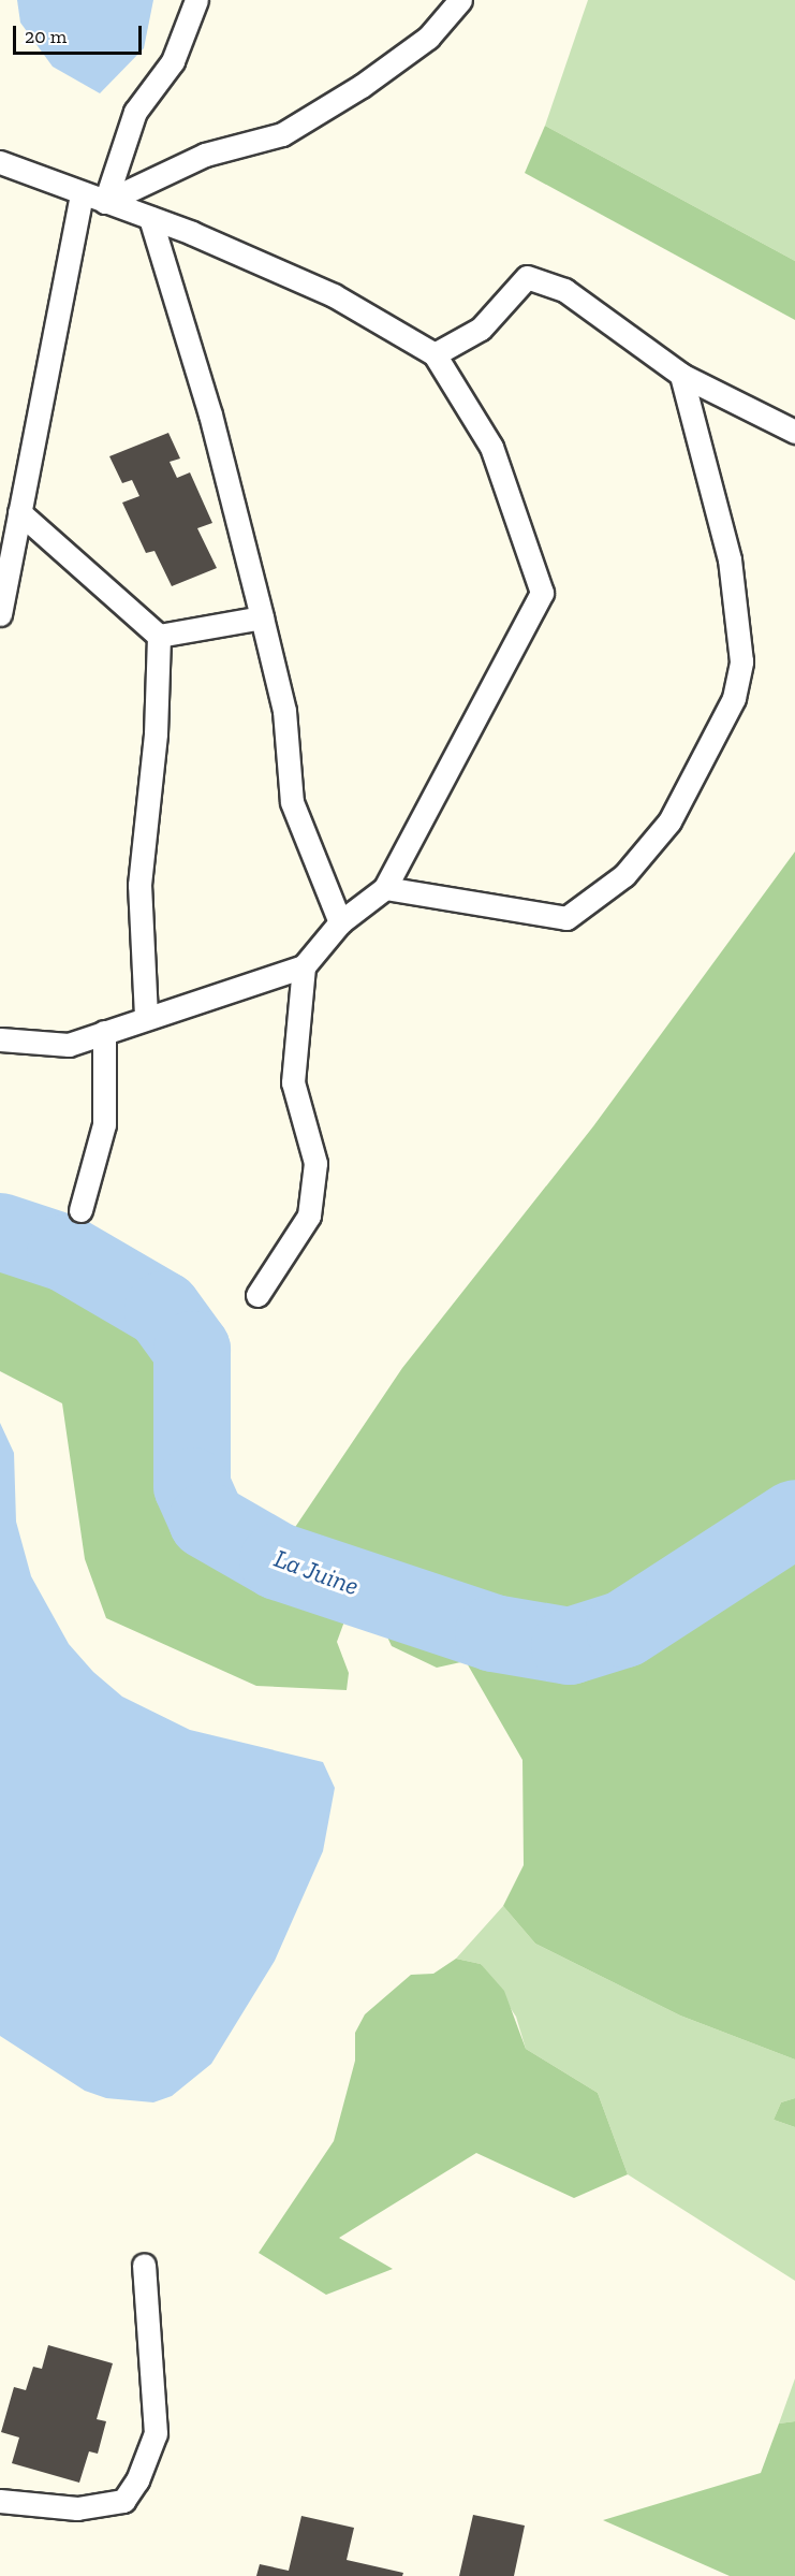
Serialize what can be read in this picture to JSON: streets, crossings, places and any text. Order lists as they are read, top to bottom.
{
  "water": ["La Juine"],
  "scale_bar": "20 m"
}
